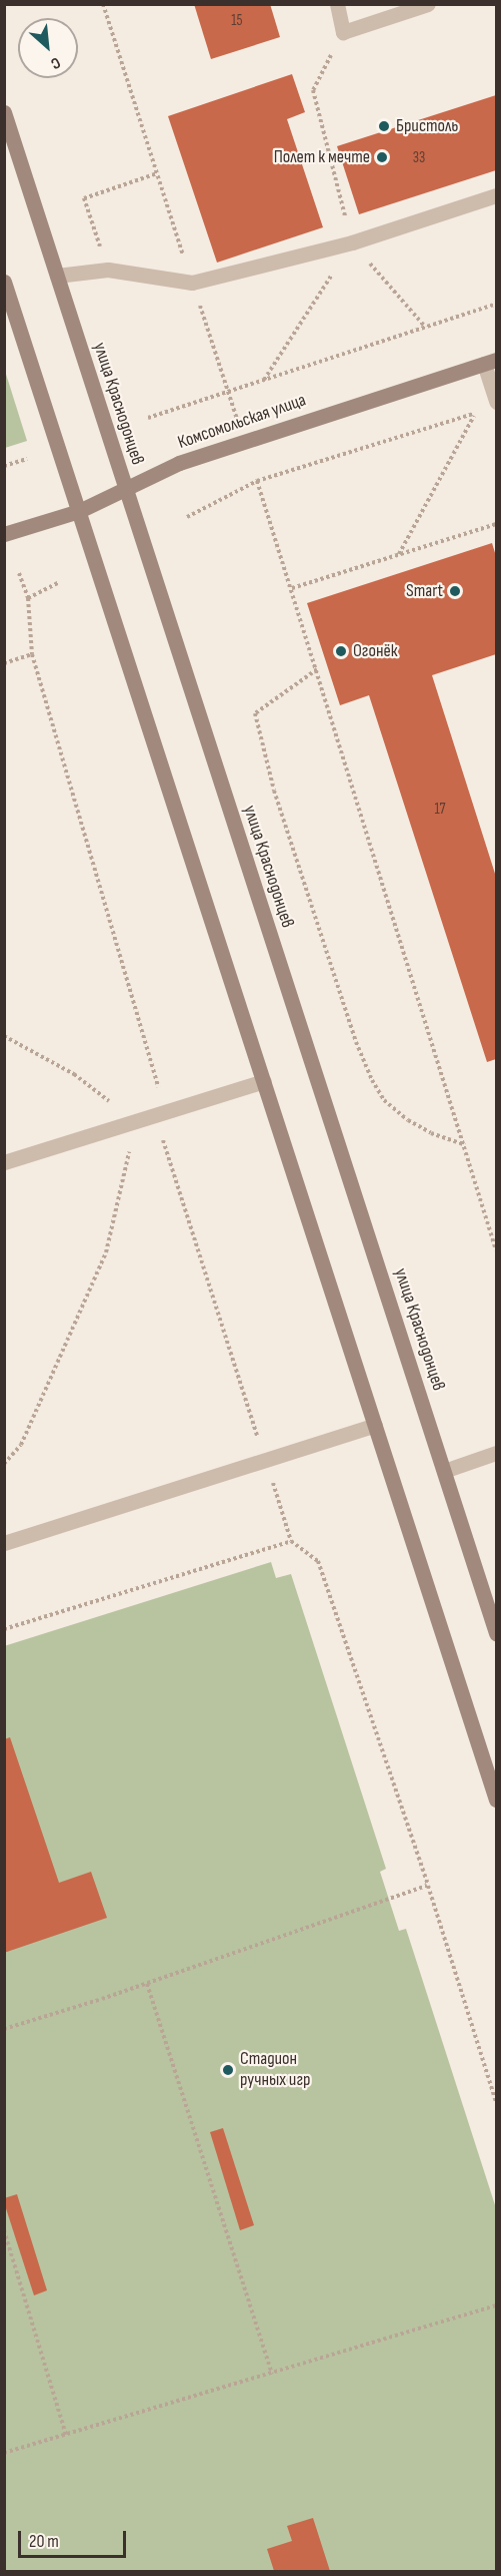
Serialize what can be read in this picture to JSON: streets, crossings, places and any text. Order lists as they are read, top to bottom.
{
  "streets": {
    "main road": ["улица Краснодонцев", "Комсомольская улица"]
  },
  "crossings": [
    ["улица Краснодонцев", "Комсомольская улица"]
  ],
  "places": [
    "Бристоль",
    "Полет к мечте",
    "Smart",
    "Огонёк",
    "Стадион ручных игр"
  ],
  "house_numbers": ["15", "33", "17"],
  "scale_bar": "20 m",
  "north": "bottom right"
}
